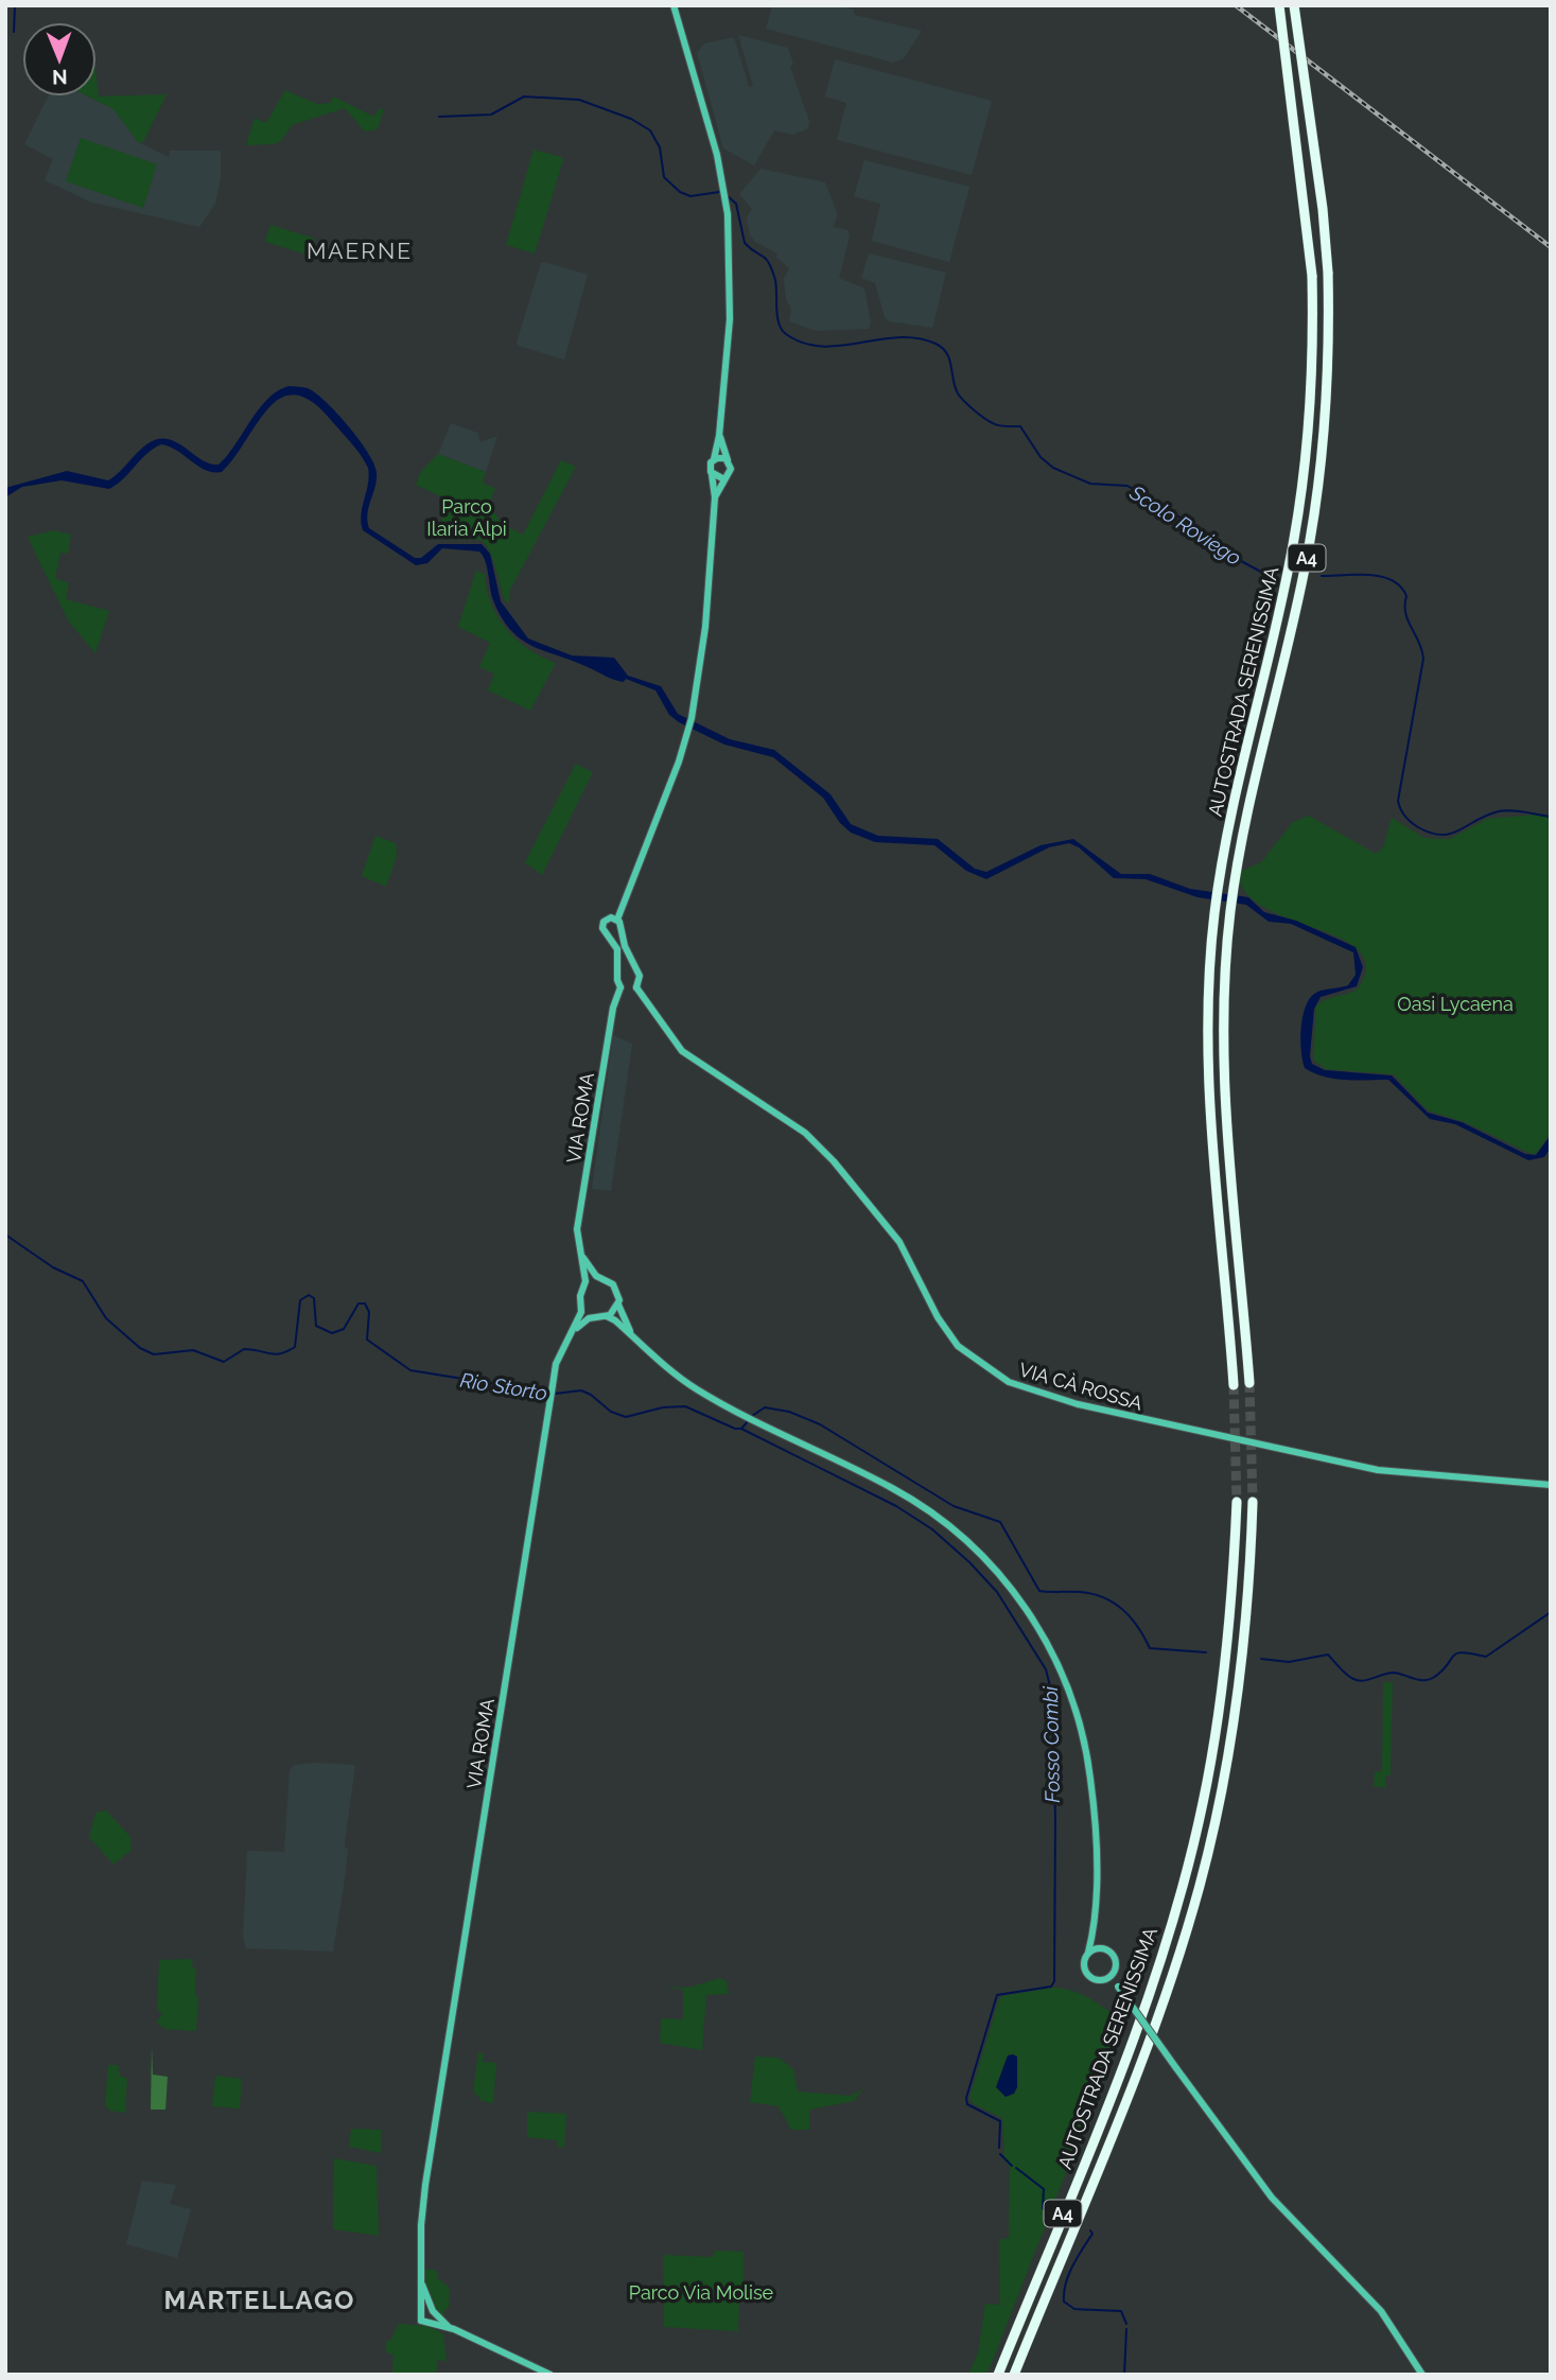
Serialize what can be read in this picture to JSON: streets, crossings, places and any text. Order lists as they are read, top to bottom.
{
  "streets": {
    "highway": ["A4", "AUTOSTRADA SERENISSIMA"],
    "main road": ["VIA ROMA", "VIA CÀ ROSSA"]
  },
  "districts": ["MAERNE", "MARTELLAGO"],
  "water": ["Scolo Roviego", "Rio Storto", "Fosso Combi"],
  "parks": ["Parco Ilaria Alpi", "Oasi Lycaena", "Parco Via Molise"],
  "north": "bottom"
}
